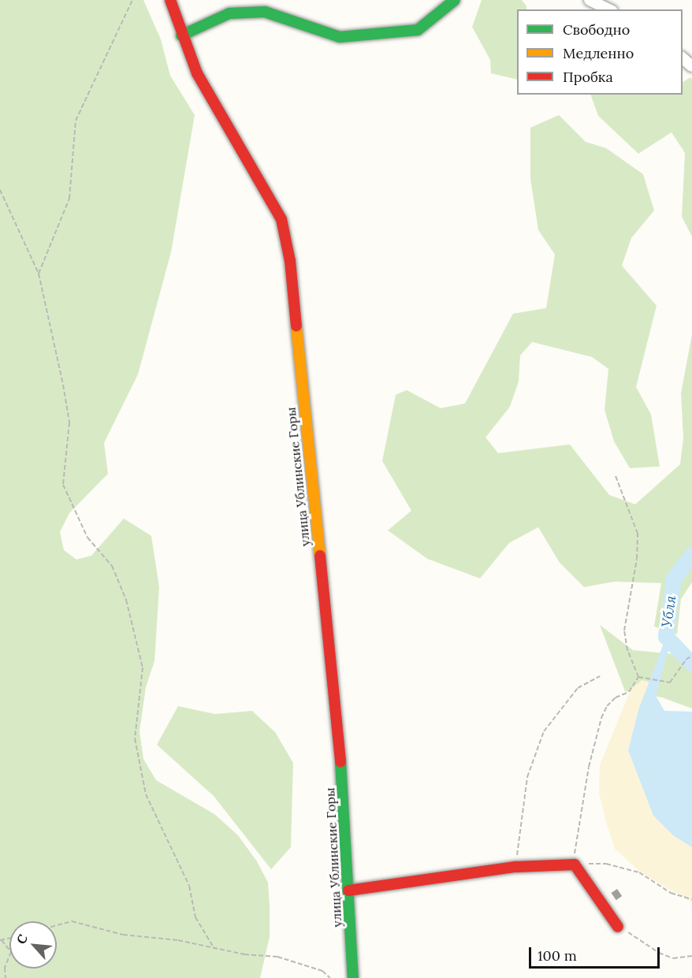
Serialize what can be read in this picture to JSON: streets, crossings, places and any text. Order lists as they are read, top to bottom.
{
  "streets": {
    "main road": ["улица Ублинские Горы"]
  },
  "water": ["Убля"],
  "legend": ["Свободно", "Медленно", "Пробка"],
  "scale_bar": "100 m",
  "north": "top left"
}
